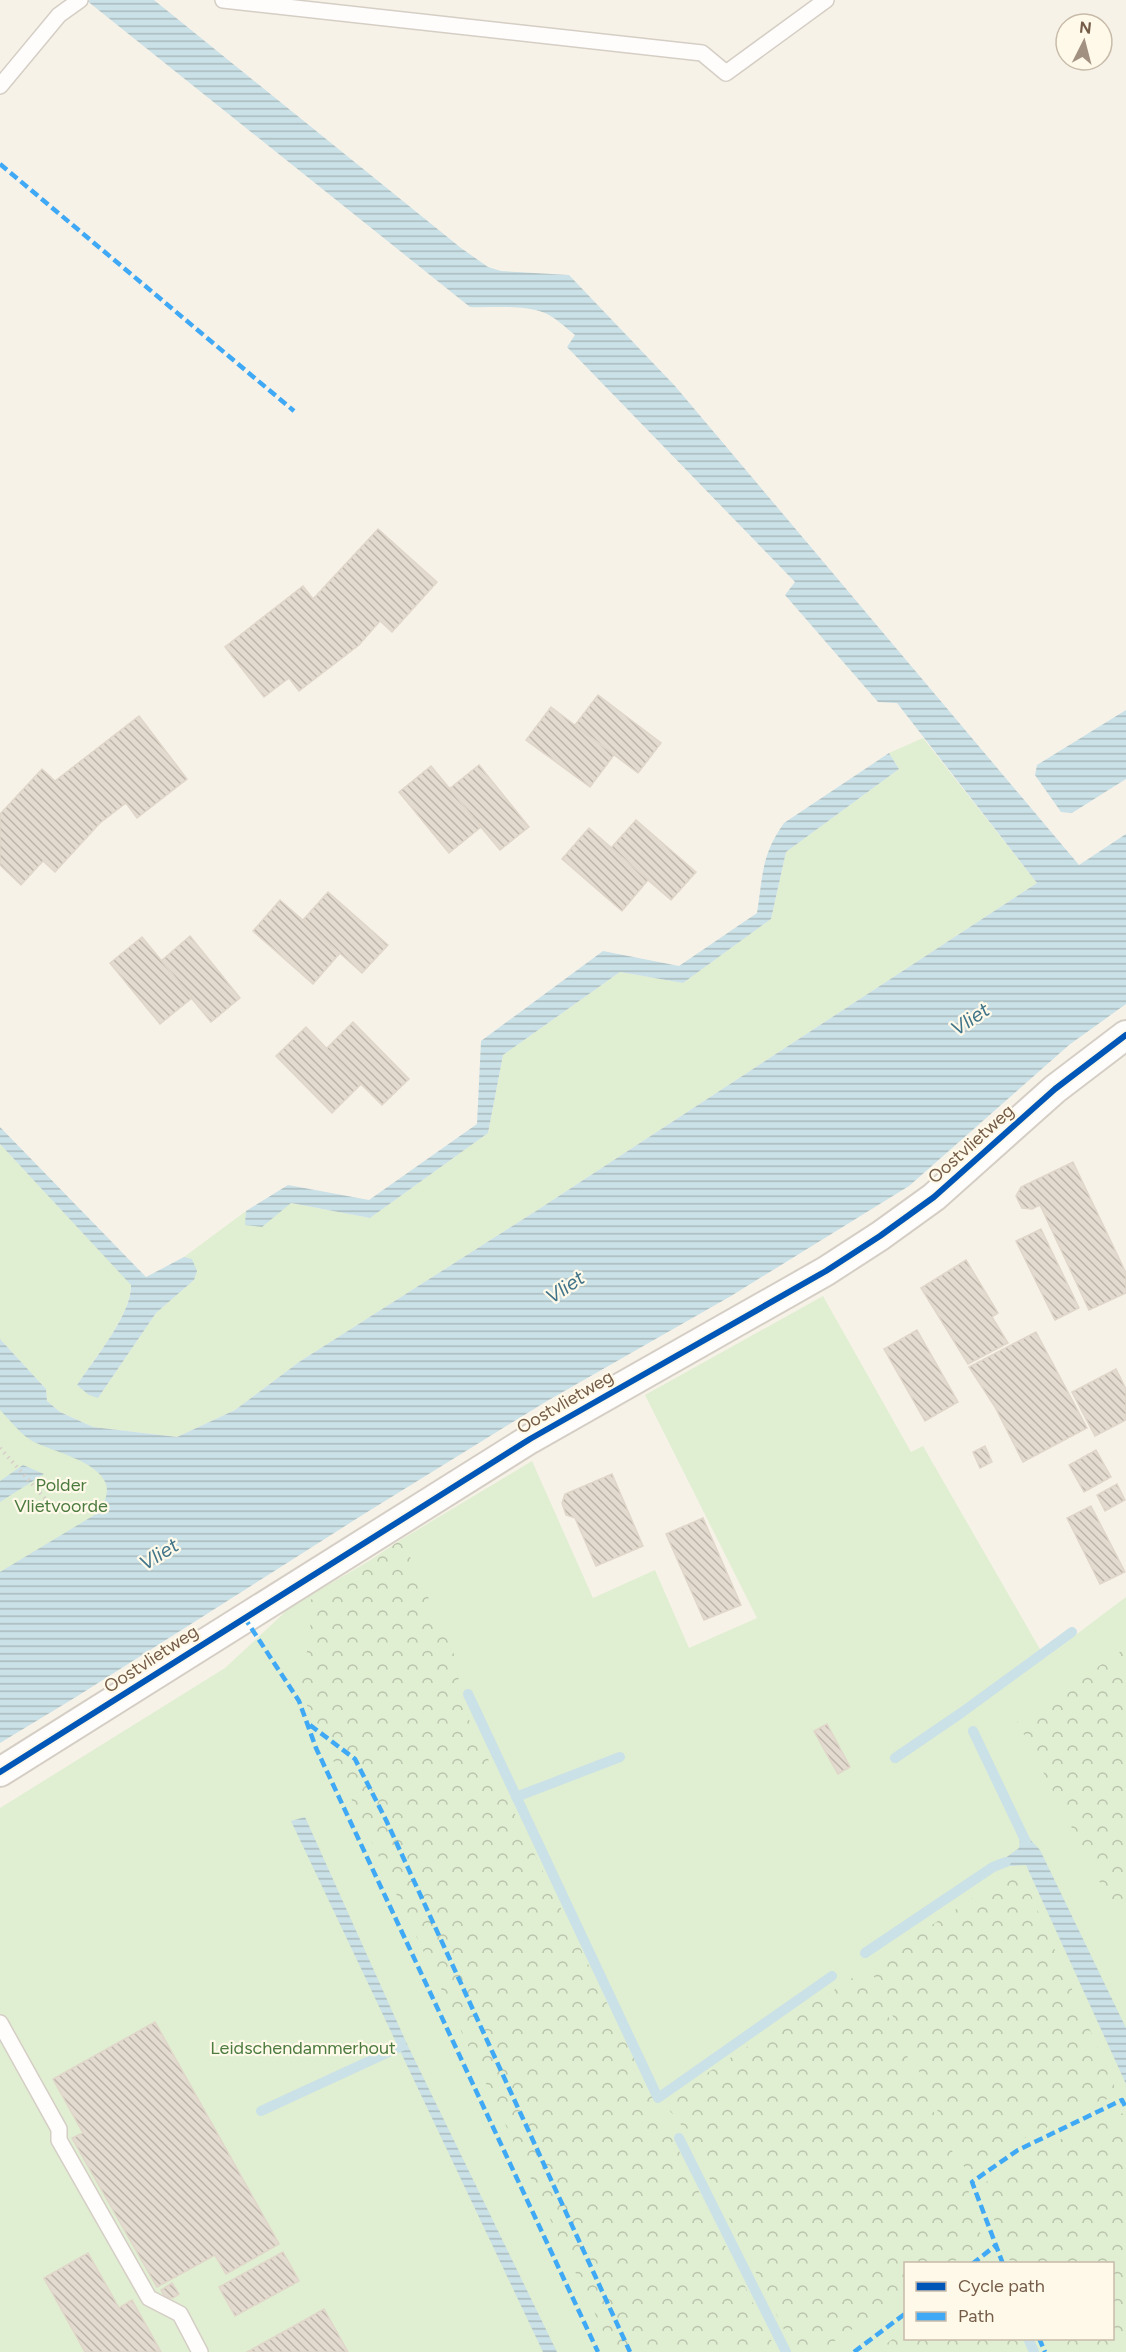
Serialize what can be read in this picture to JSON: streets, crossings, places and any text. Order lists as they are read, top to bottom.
{
  "streets": {
    "street": ["Oostvlietweg"]
  },
  "water": ["Vliet"],
  "parks": ["Polder Vlietvoorde", "Leidschendammerhout"],
  "legend": ["Cycle path", "Path"],
  "north": "top"
}
